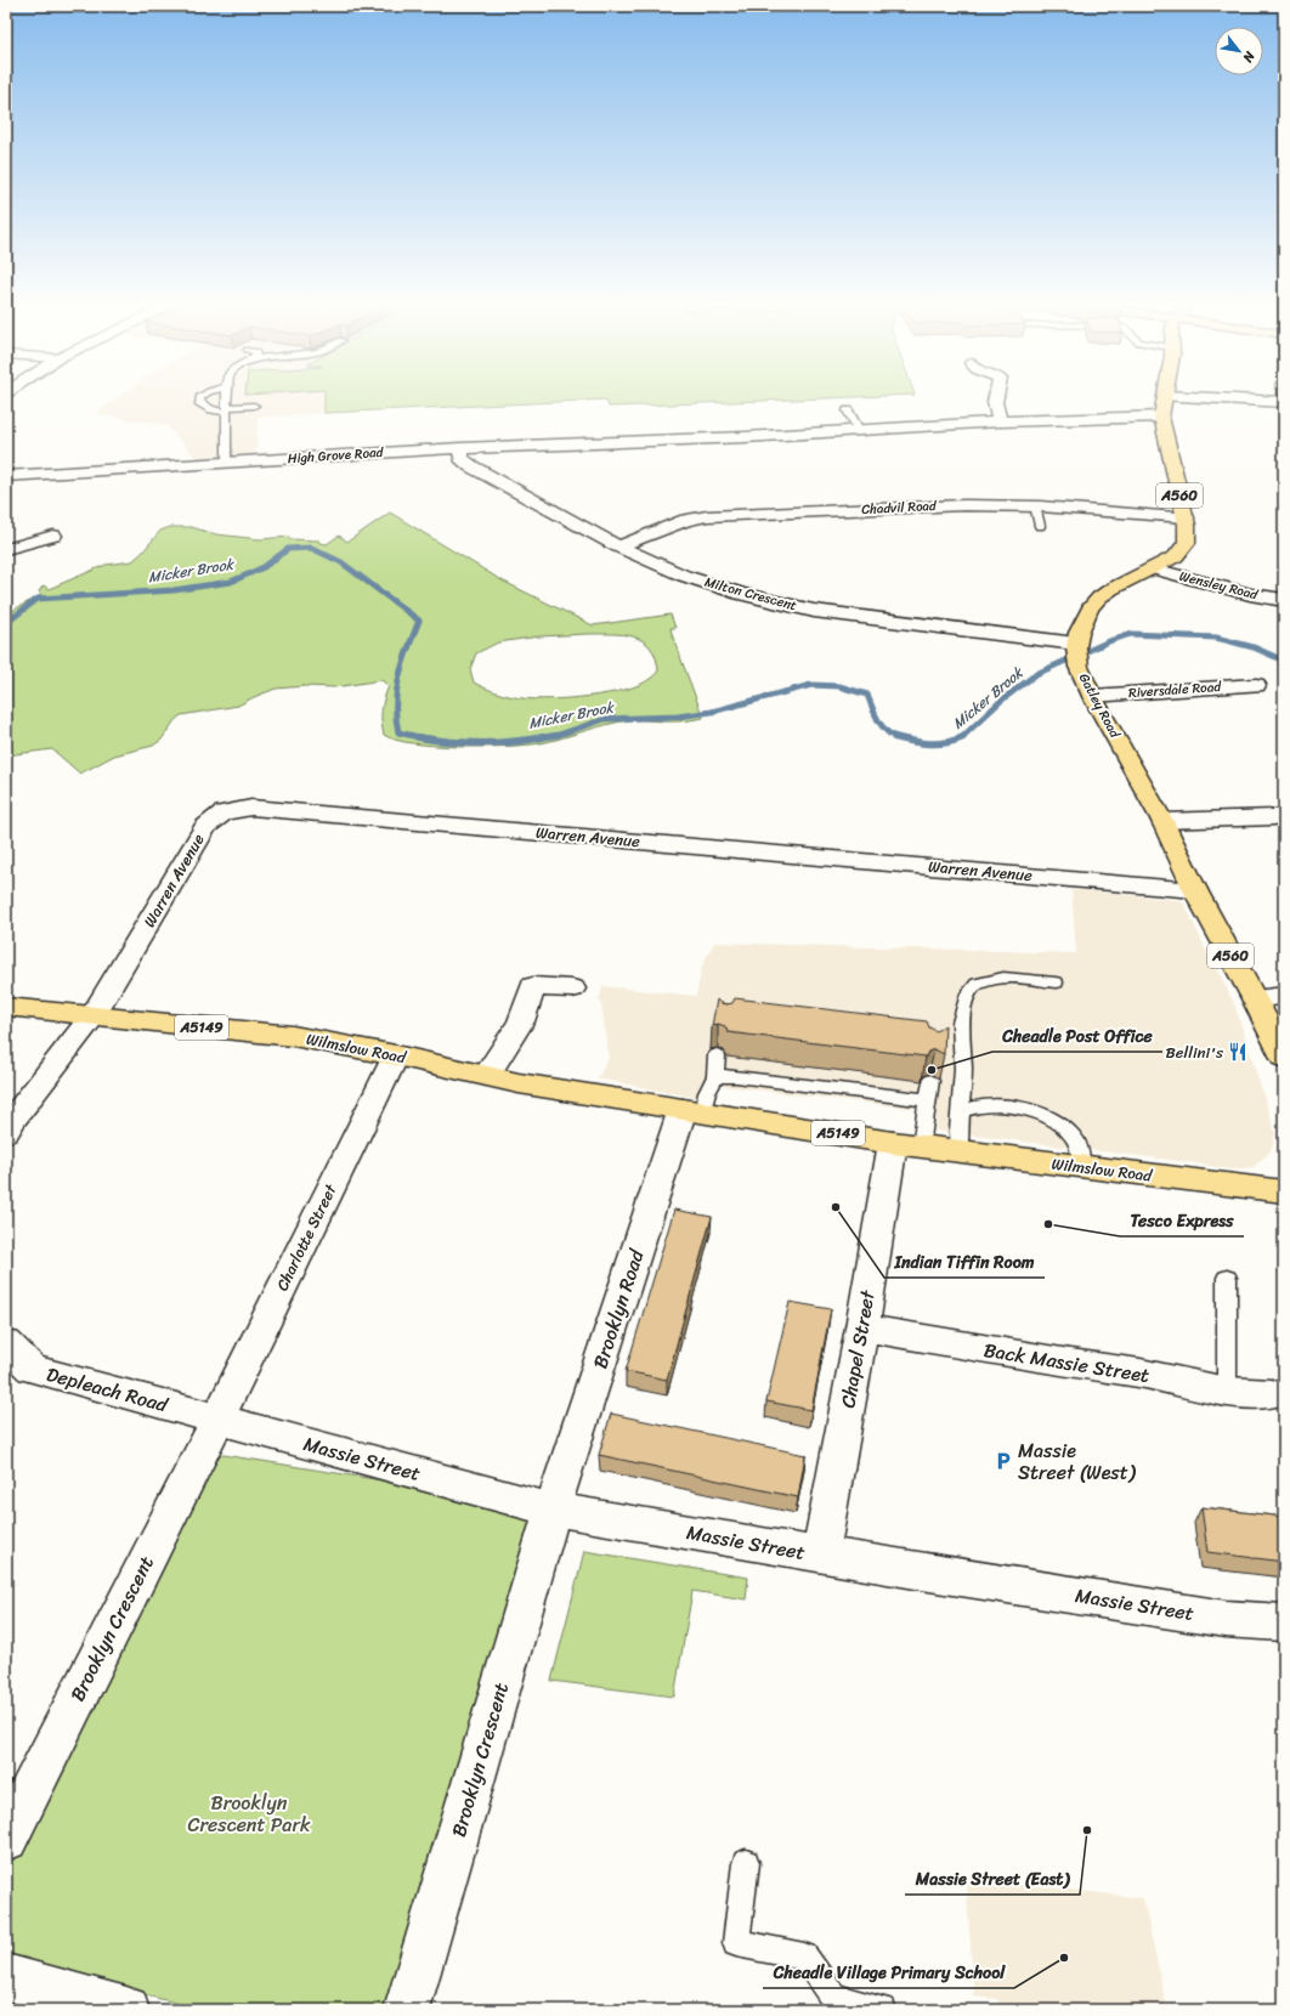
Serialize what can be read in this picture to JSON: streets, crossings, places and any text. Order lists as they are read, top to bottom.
{
  "streets": {
    "main road": [
      "A560",
      "Gatley Road",
      "A5149",
      "Wilmslow Road"
    ],
    "street": [
      "High Grove Road",
      "Chadvil Road",
      "Wensley Road",
      "Milton Crescent",
      "Riversdale Road",
      "Warren Avenue",
      "Charlotte Street",
      "Brooklyn Road",
      "Chapel Street",
      "Back Massie Street",
      "Depleach Road",
      "Massie Street",
      "Brooklyn Crescent"
    ]
  },
  "crossings": [
    ["High Grove Road", "Milton Crescent"],
    ["High Grove Road", "Gatley Road"],
    ["Chadvil Road", "Milton Crescent"],
    ["Chadvil Road", "Gatley Road"],
    ["Wensley Road", "Gatley Road"],
    ["Milton Crescent", "Gatley Road"],
    ["Riversdale Road", "Gatley Road"],
    ["Gatley Road", "Warren Avenue"],
    ["Warren Avenue", "Wilmslow Road"],
    ["Wilmslow Road", "Charlotte Street"],
    ["Wilmslow Road", "Brooklyn Road"],
    ["Wilmslow Road", "Chapel Street"],
    ["Charlotte Street", "Depleach Road"],
    ["Charlotte Street", "Massie Street"],
    ["Charlotte Street", "Brooklyn Crescent"],
    ["Brooklyn Road", "Massie Street"],
    ["Brooklyn Road", "Brooklyn Crescent"],
    ["Chapel Street", "Back Massie Street"],
    ["Chapel Street", "Massie Street"],
    ["Depleach Road", "Massie Street"],
    ["Depleach Road", "Brooklyn Crescent"],
    ["Massie Street", "Brooklyn Crescent"]
  ],
  "water": ["Micker Brook"],
  "parks": ["Brooklyn Crescent Park"],
  "places": {
    "restaurant": ["Bellini's"],
    "other": [
      "Cheadle Post Office",
      "Indian Tiffin Room",
      "Tesco Express",
      "Massie Street (East)",
      "Cheadle Village Primary School"
    ],
    "parking": ["Massie Street (West)"]
  },
  "north": "bottom right"
}
